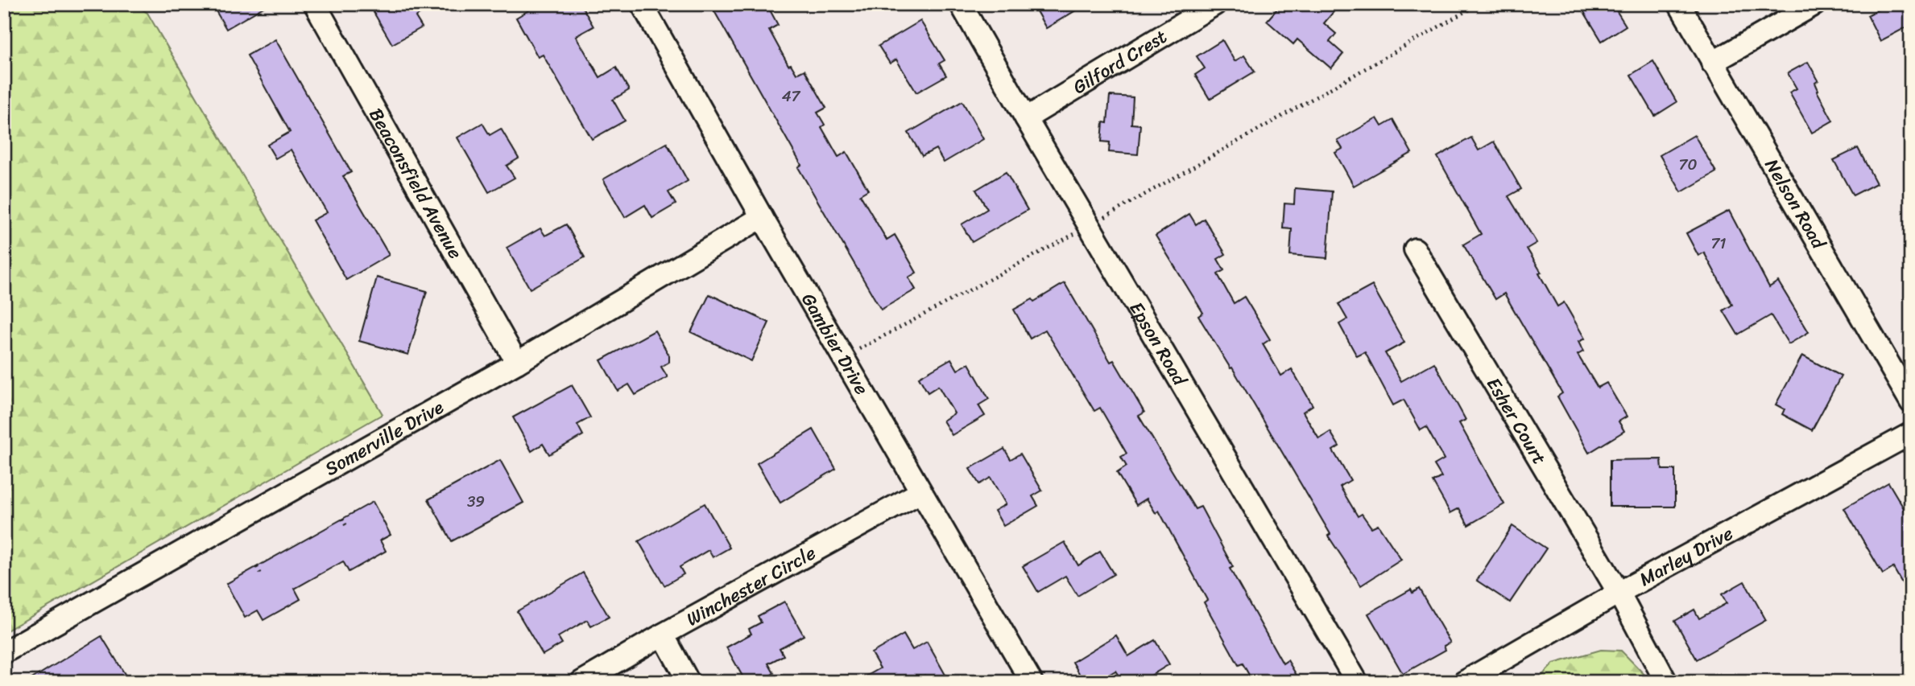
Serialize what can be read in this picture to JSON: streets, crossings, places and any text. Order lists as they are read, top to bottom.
{
  "streets": {
    "street": [
      "Gilford Crest",
      "Beaconsfield Avenue",
      "Nelson Road",
      "Epson Road",
      "Gambier Drive",
      "Esher Court",
      "Somerville Drive",
      "Marley Drive",
      "Winchester Circle"
    ]
  },
  "crossings": [
    ["Gilford Crest", "Epson Road"],
    ["Beaconsfield Avenue", "Somerville Drive"],
    ["Gambier Drive", "Somerville Drive"],
    ["Gambier Drive", "Winchester Circle"],
    ["Esher Court", "Marley Drive"]
  ],
  "house_numbers": [
    "47",
    "70",
    "71",
    "39"
  ]
}
